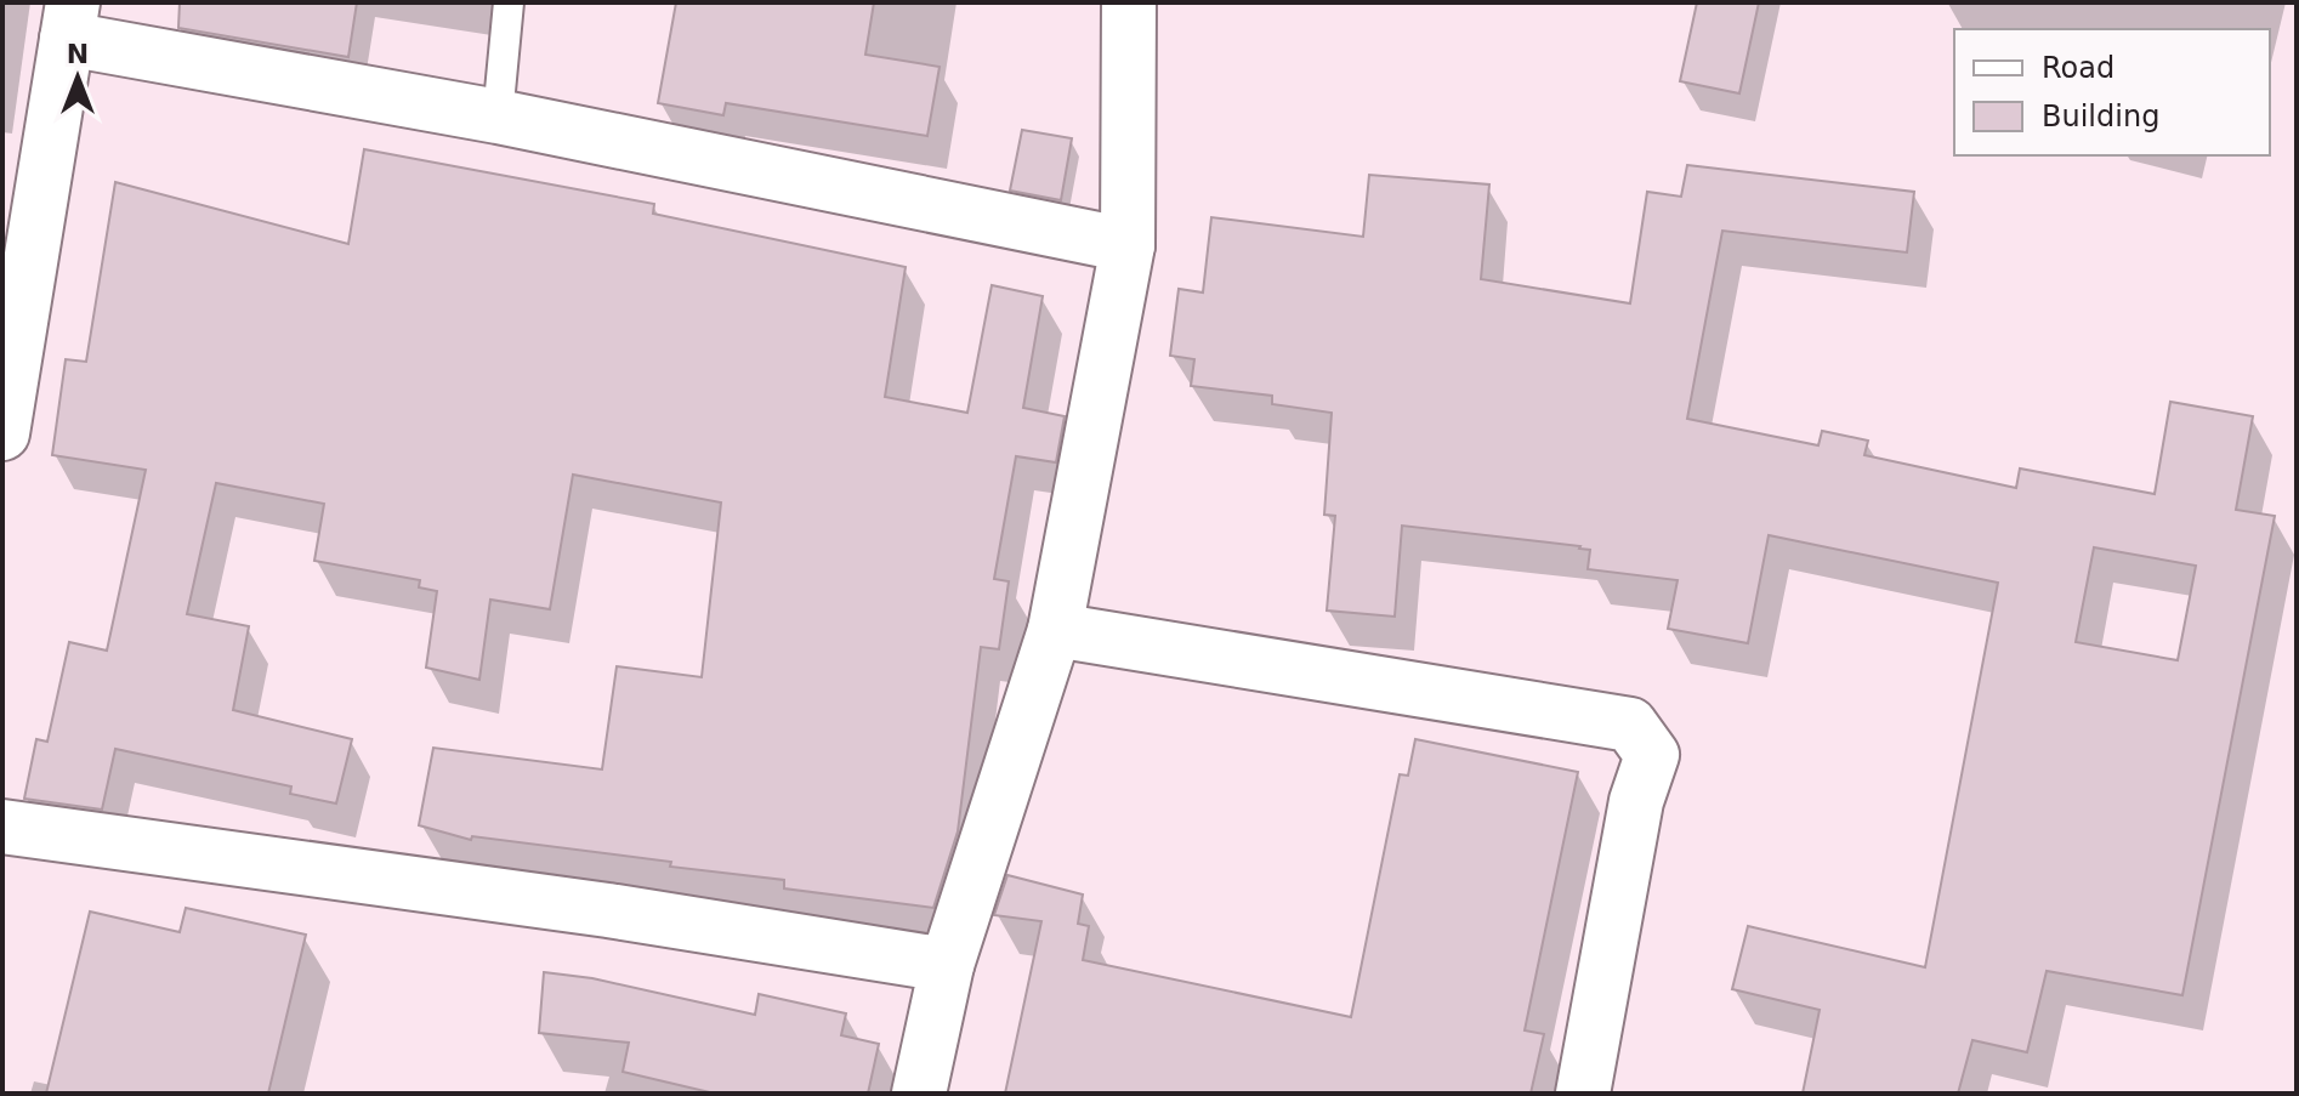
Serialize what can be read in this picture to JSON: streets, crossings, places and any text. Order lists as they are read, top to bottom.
{
  "legend": ["Road", "Building"],
  "north": "top"
}
